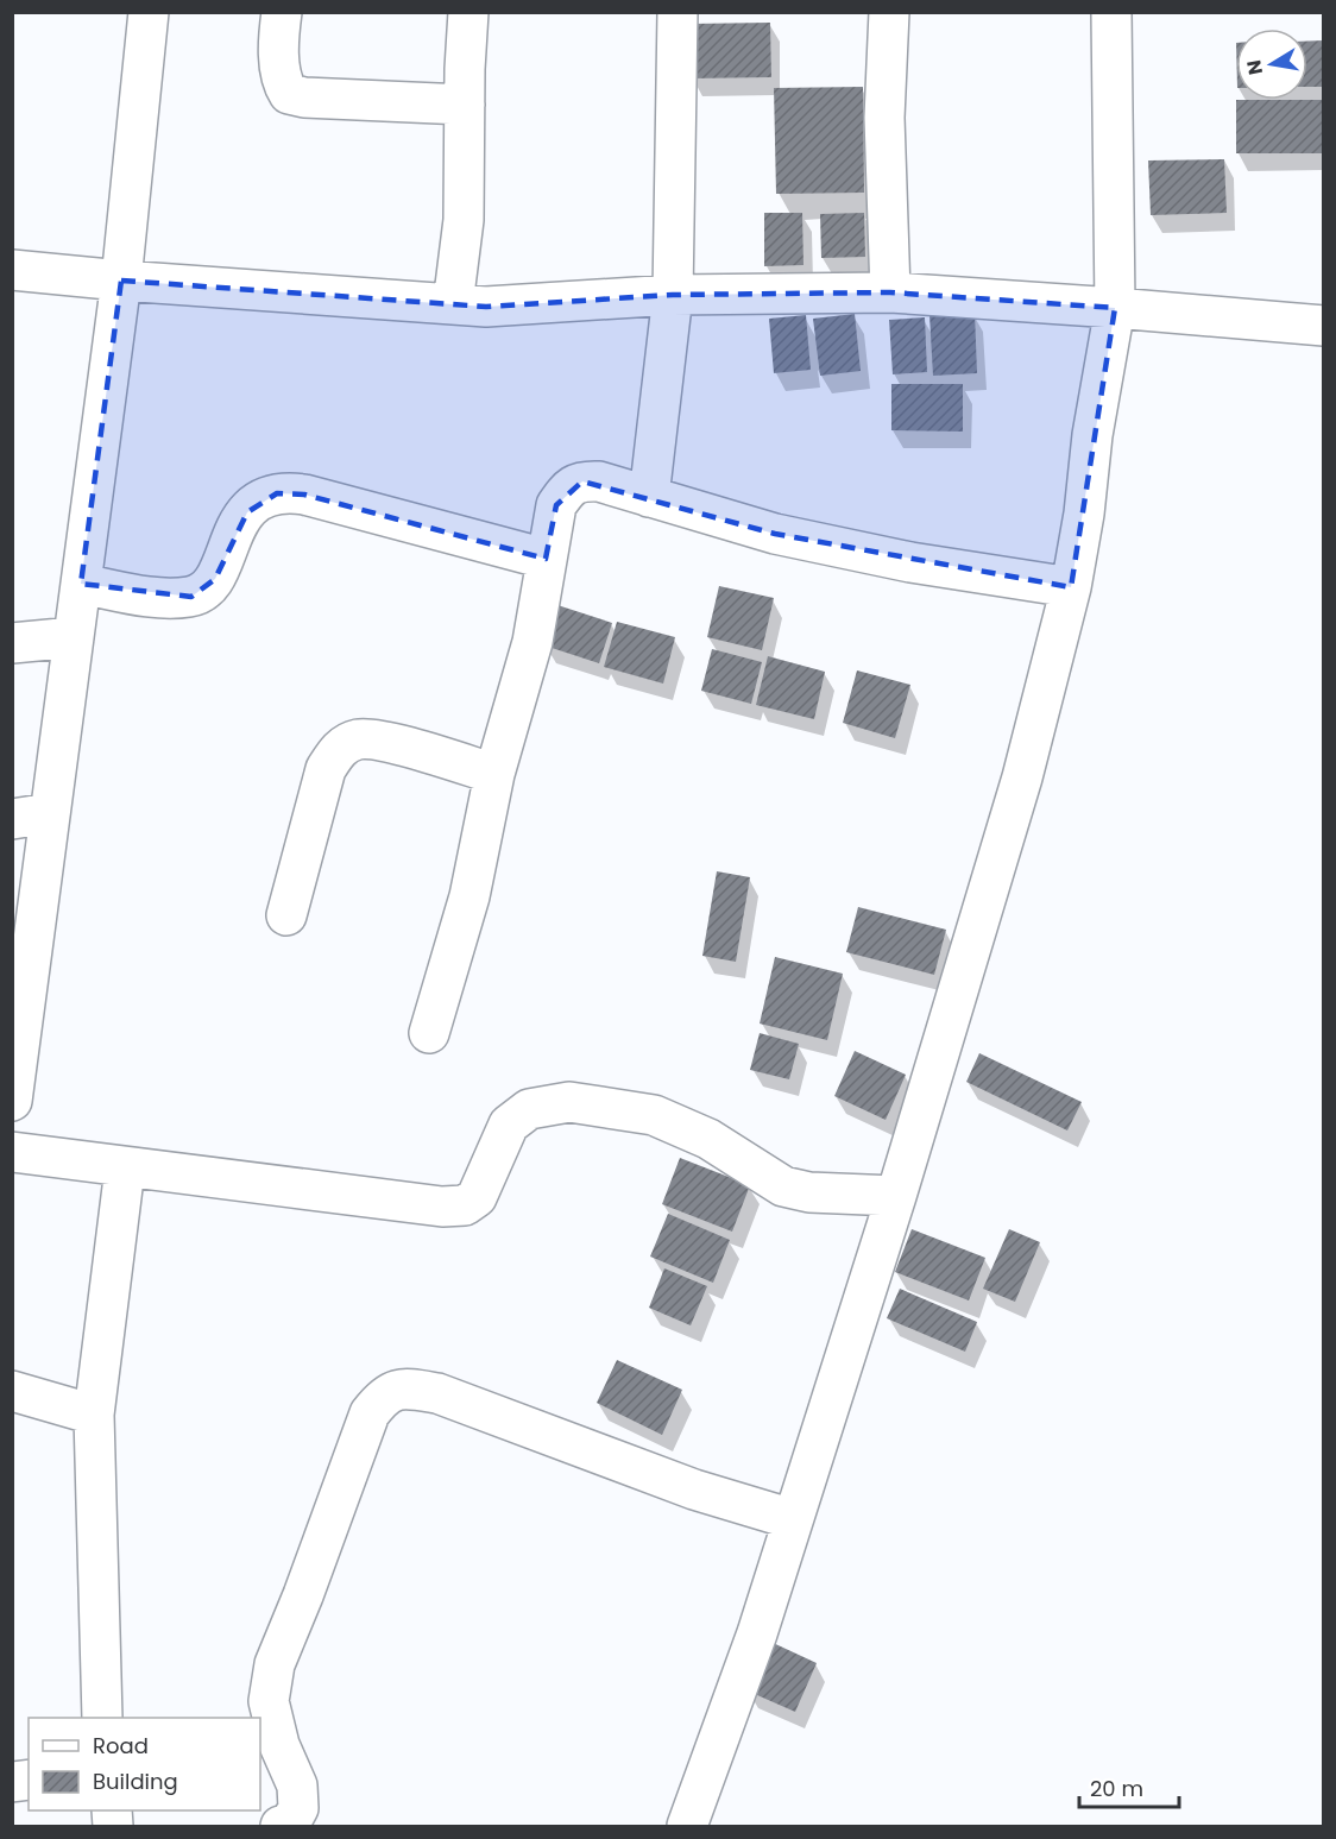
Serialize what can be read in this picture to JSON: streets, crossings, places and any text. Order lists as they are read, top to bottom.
{
  "legend": ["Road", "Building"],
  "scale_bar": "20 m",
  "north": "left"
}
